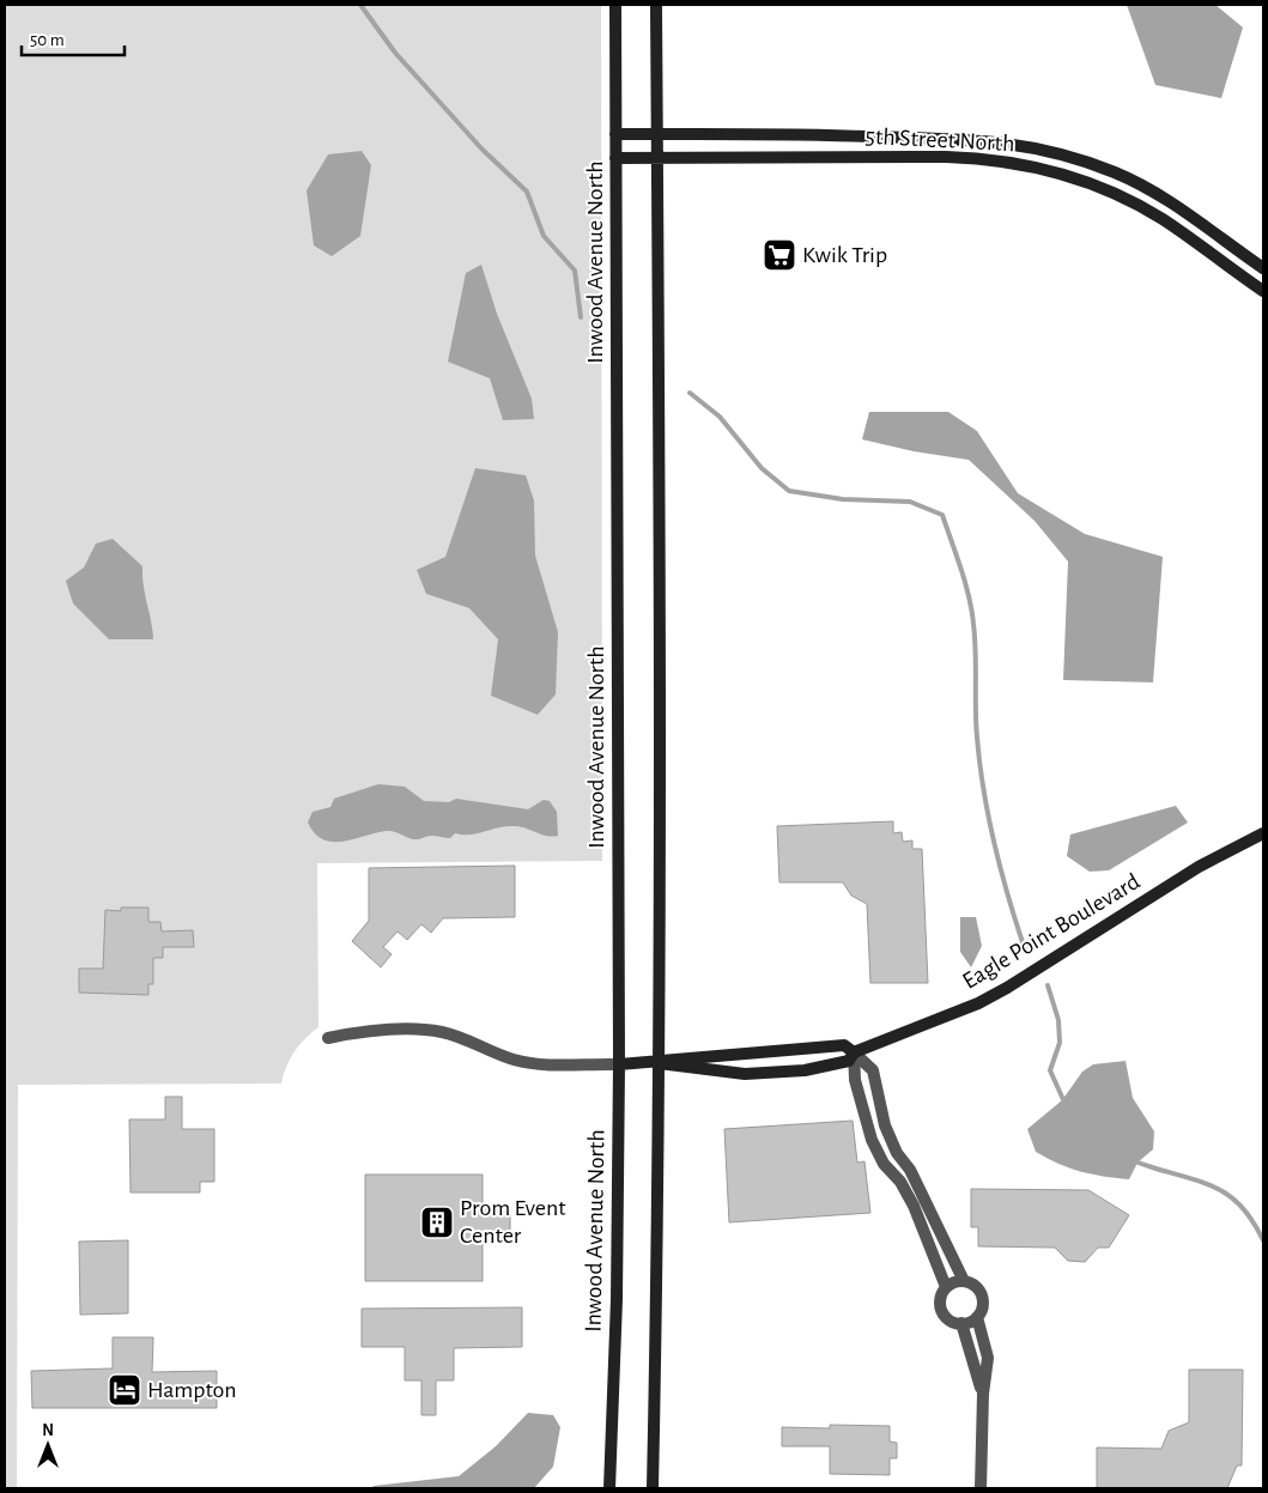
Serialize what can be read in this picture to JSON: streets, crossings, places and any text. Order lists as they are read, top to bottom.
{
  "streets": {
    "main road": ["5th Street North", "Inwood Avenue North", "Eagle Point Boulevard"]
  },
  "crossings": [
    ["5th Street North", "Inwood Avenue North"]
  ],
  "places": {
    "supermarket": ["Kwik Trip"],
    "building": ["Prom Event Center"],
    "hotel": ["Hampton"]
  },
  "scale_bar": "50 m",
  "north": "top"
}
